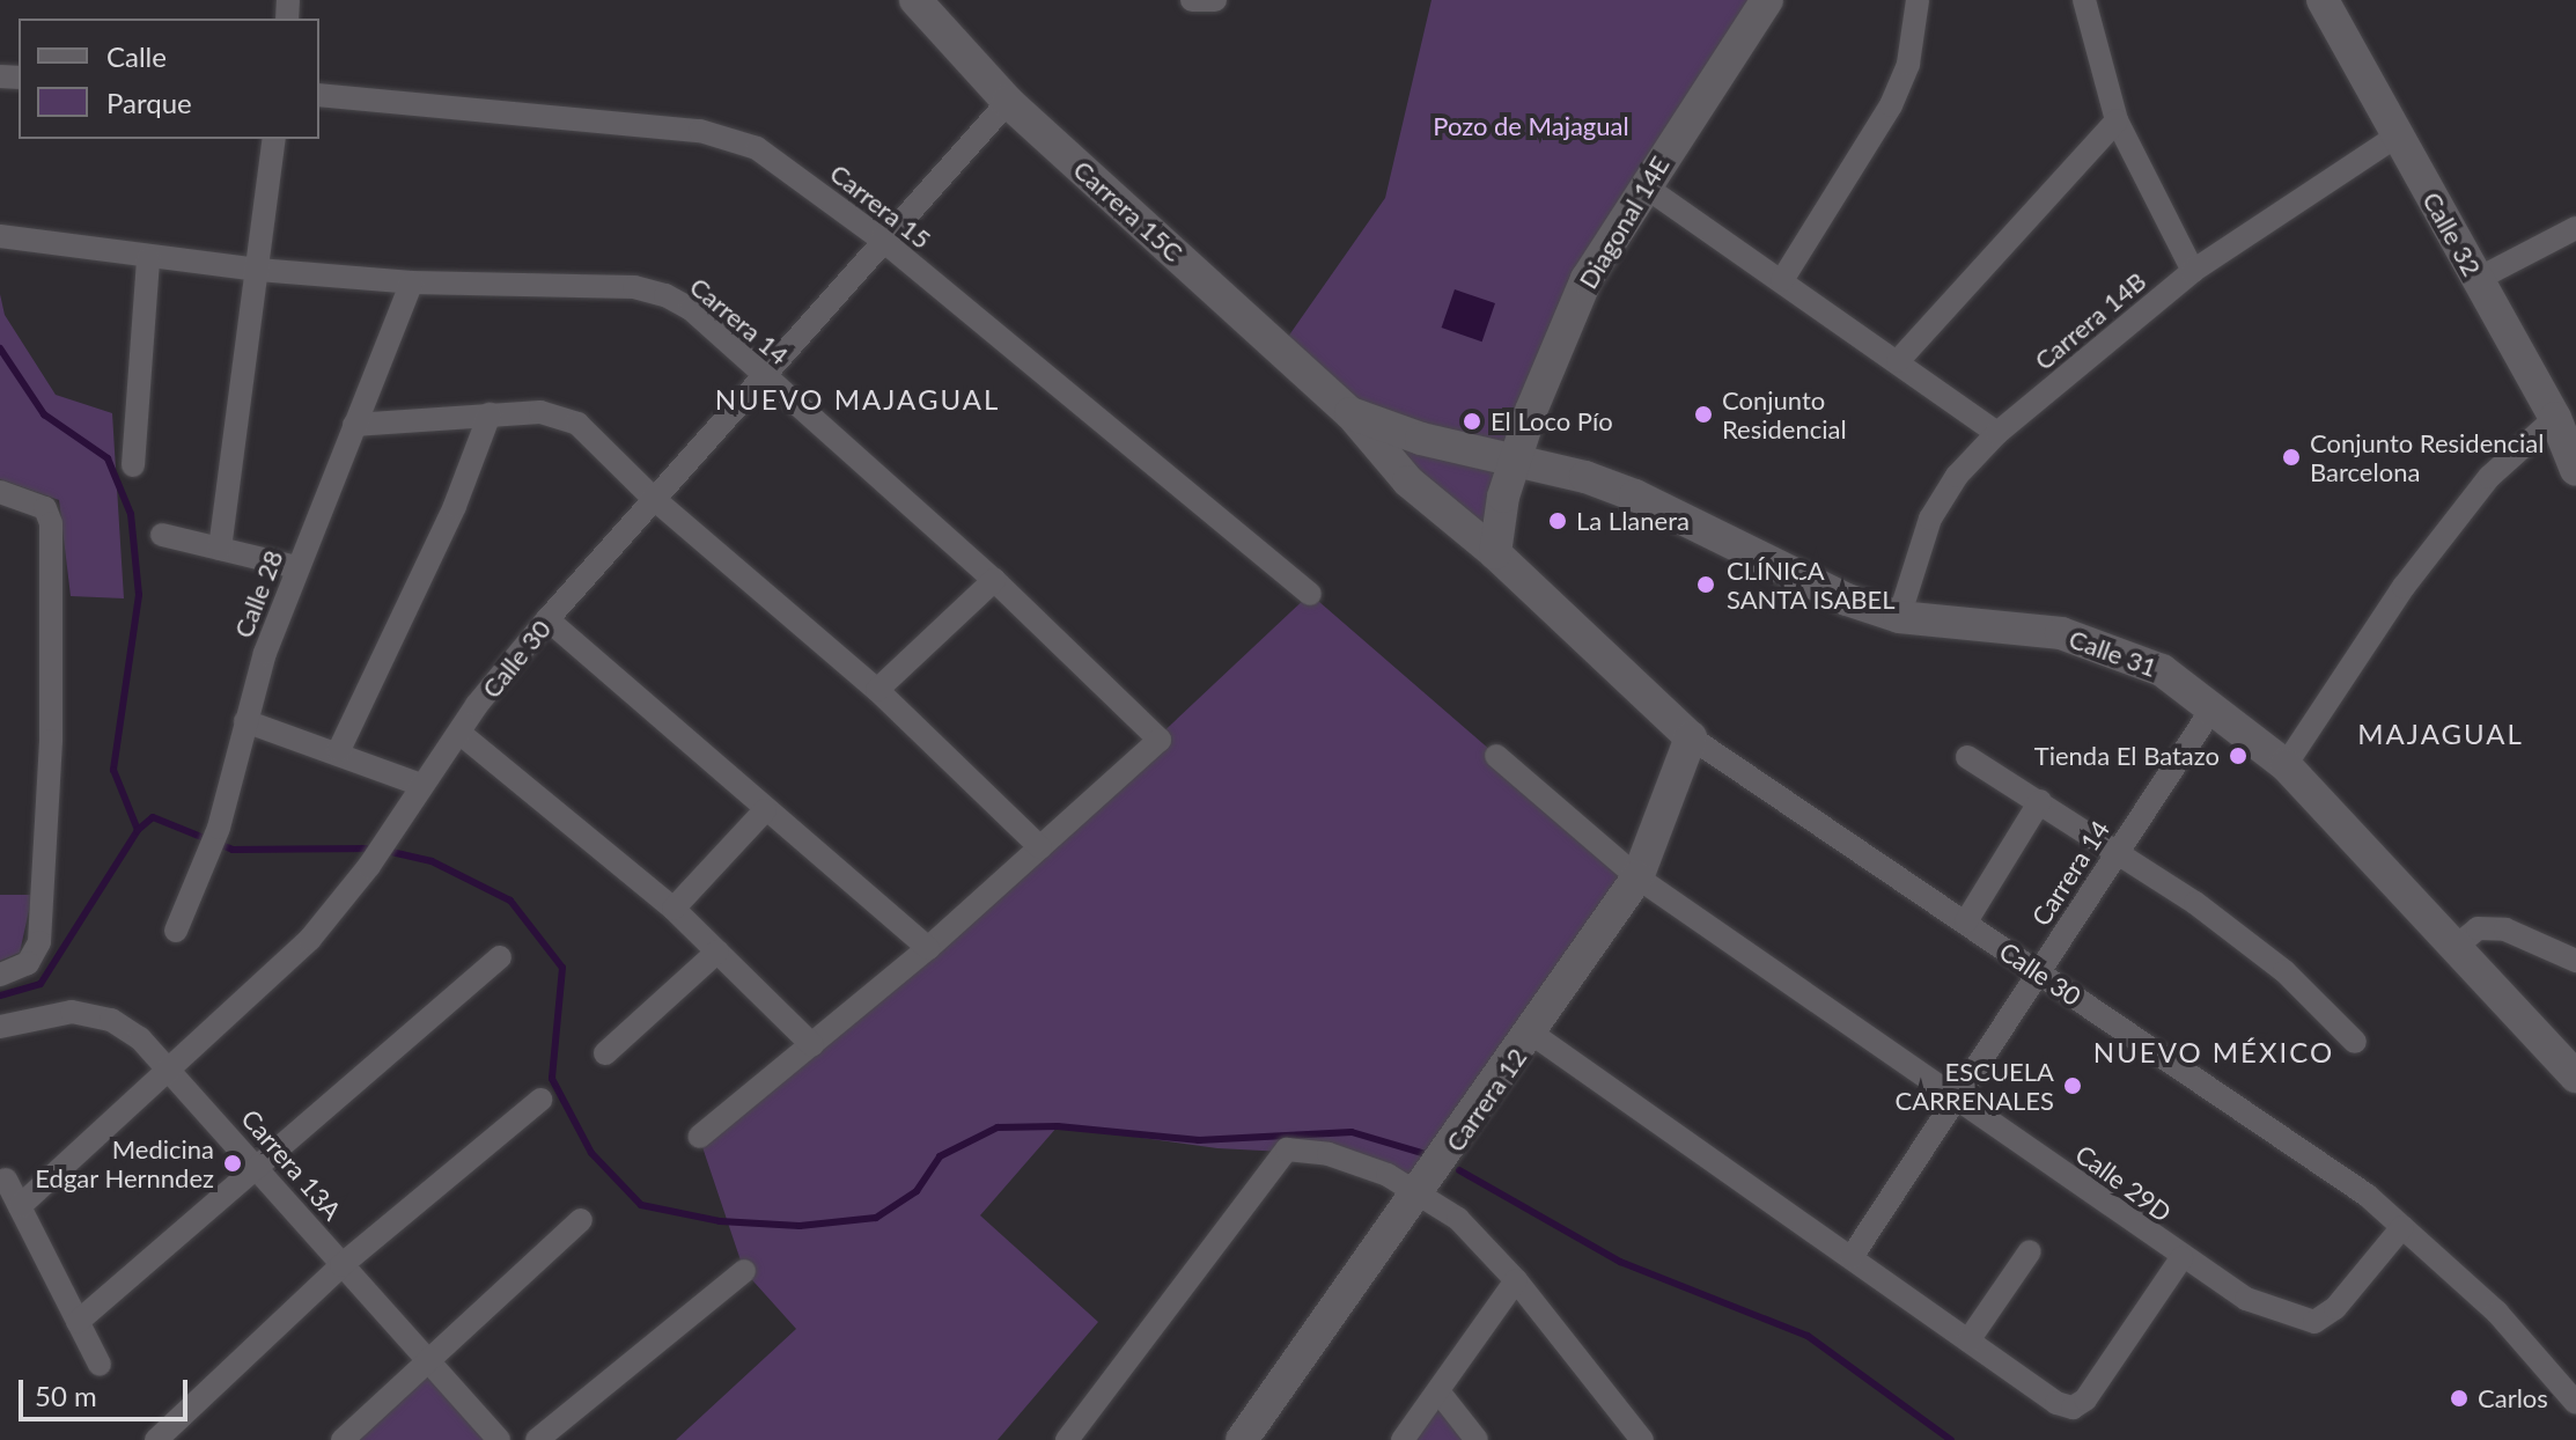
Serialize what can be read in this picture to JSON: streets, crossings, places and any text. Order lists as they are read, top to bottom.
{
  "streets": {
    "street": [
      "Carrera 15",
      "Carrera 15C",
      "Diagonal 14E",
      "Calle 32",
      "Carrera 14",
      "Carrera 14B",
      "Calle 28",
      "Calle 31",
      "Calle 30",
      "Carrera 12",
      "Carrera 13A",
      "Calle 29D"
    ]
  },
  "crossings": [
    ["Carrera 15", "Calle 30"],
    ["Carrera 15C", "Diagonal 14E"],
    ["Carrera 15C", "Calle 31"],
    ["Carrera 15C", "Calle 30"],
    ["Diagonal 14E", "Calle 31"],
    ["Diagonal 14E", "Calle 30"],
    ["Calle 32", "Carrera 14B"],
    ["Carrera 14", "Calle 28"],
    ["Carrera 14", "Calle 31"],
    ["Carrera 14", "Calle 30"],
    ["Carrera 14", "Calle 29D"],
    ["Carrera 14B", "Calle 31"],
    ["Calle 30", "Carrera 12"],
    ["Calle 30", "Carrera 13A"],
    ["Calle 30", "Calle 29D"],
    ["Carrera 12", "Calle 29D"]
  ],
  "districts": ["NUEVO MAJAGUAL", "MAJAGUAL", "NUEVO MÉXICO"],
  "parks": ["Pozo de Majagual"],
  "places": [
    "Conjunto Residencial",
    "El Loco Pío",
    "Conjunto Residencial Barcelona",
    "La Llanera",
    "CLÍNICA SANTA ISABEL",
    "Tienda El Batazo",
    "ESCUELA CARRENALES",
    "Medicina Edgar Hernndez",
    "Carlos"
  ],
  "legend": ["Calle", "Parque"],
  "scale_bar": "50 m"
}
